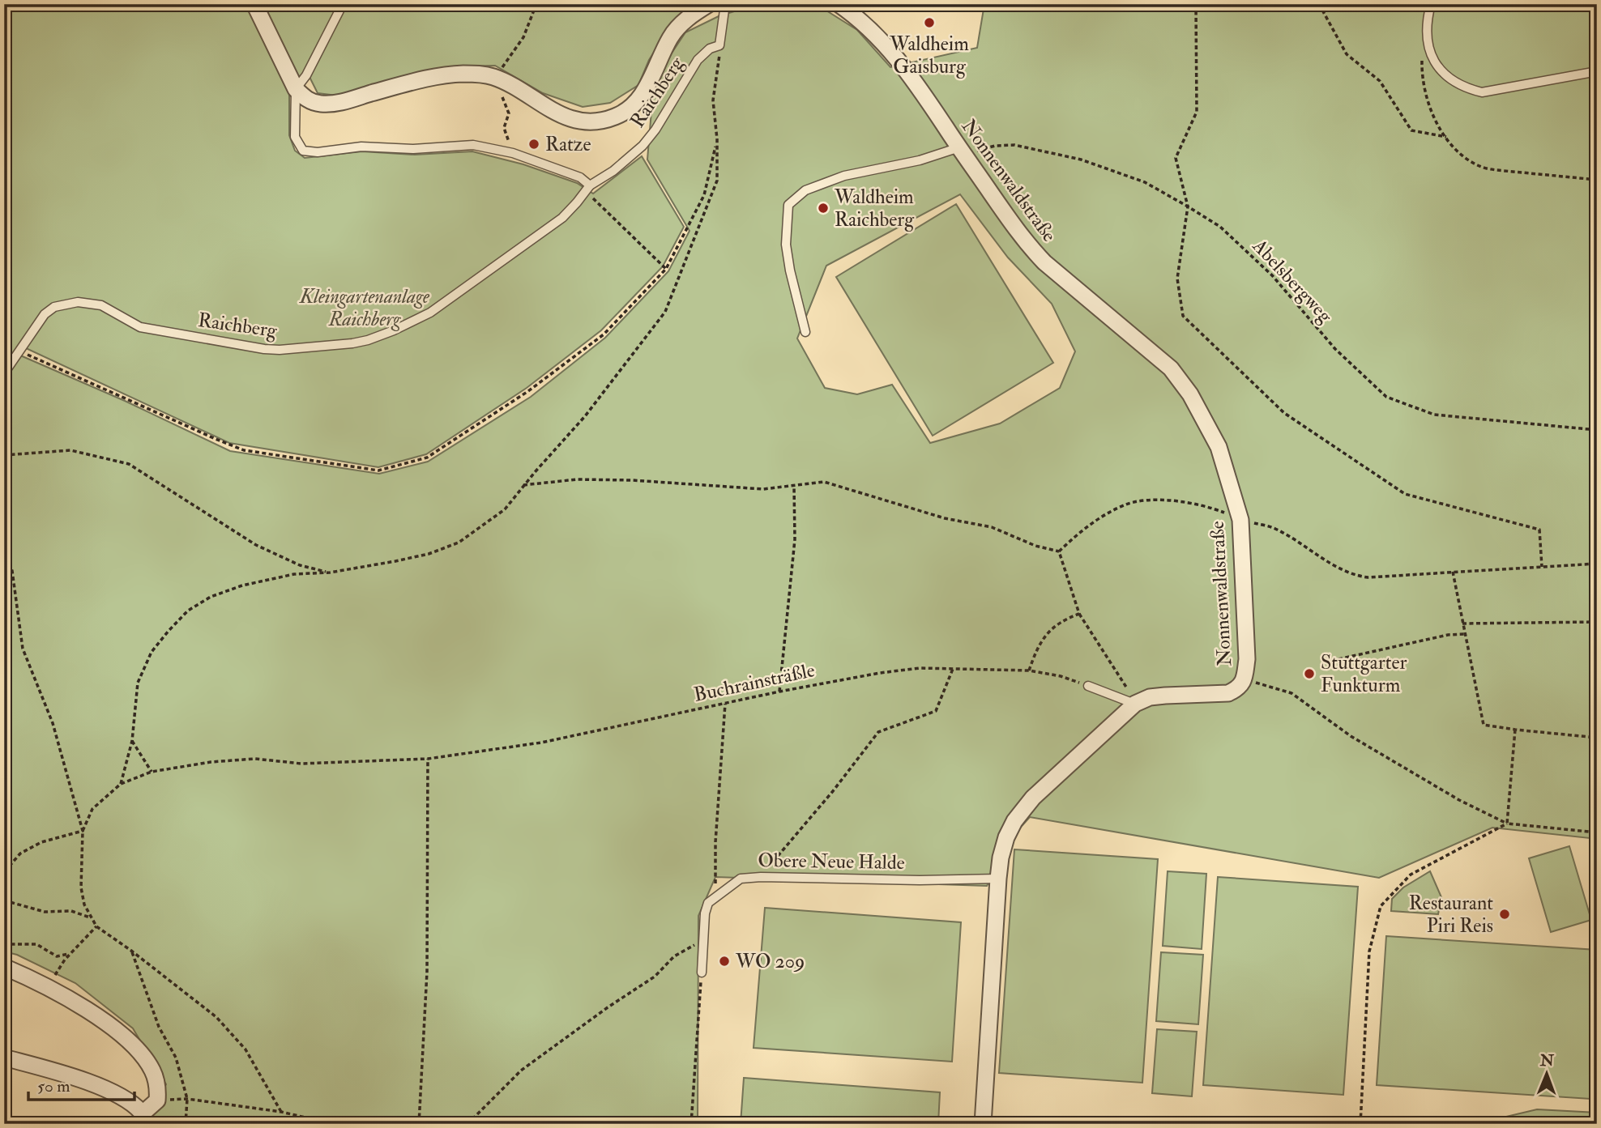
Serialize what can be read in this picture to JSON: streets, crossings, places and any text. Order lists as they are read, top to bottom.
{
  "streets": {
    "street": ["Nonnenwaldstraße"],
    "lane": ["Raichberg", "Obere Neue Halde"],
    "path": ["Abelsbergweg", "Buchrainsträßle"]
  },
  "crossings": [
    ["Nonnenwaldstraße", "Abelsbergweg"],
    ["Nonnenwaldstraße", "Obere Neue Halde"]
  ],
  "parks": ["Kleingartenanlage Raichberg"],
  "places": [
    "Waldheim Gaisburg",
    "Ratze",
    "Waldheim Raichberg",
    "Stuttgarter Funkturm",
    "Restaurant Piri Reis",
    "WO 209"
  ],
  "scale_bar": "50 m",
  "north": "top"
}
